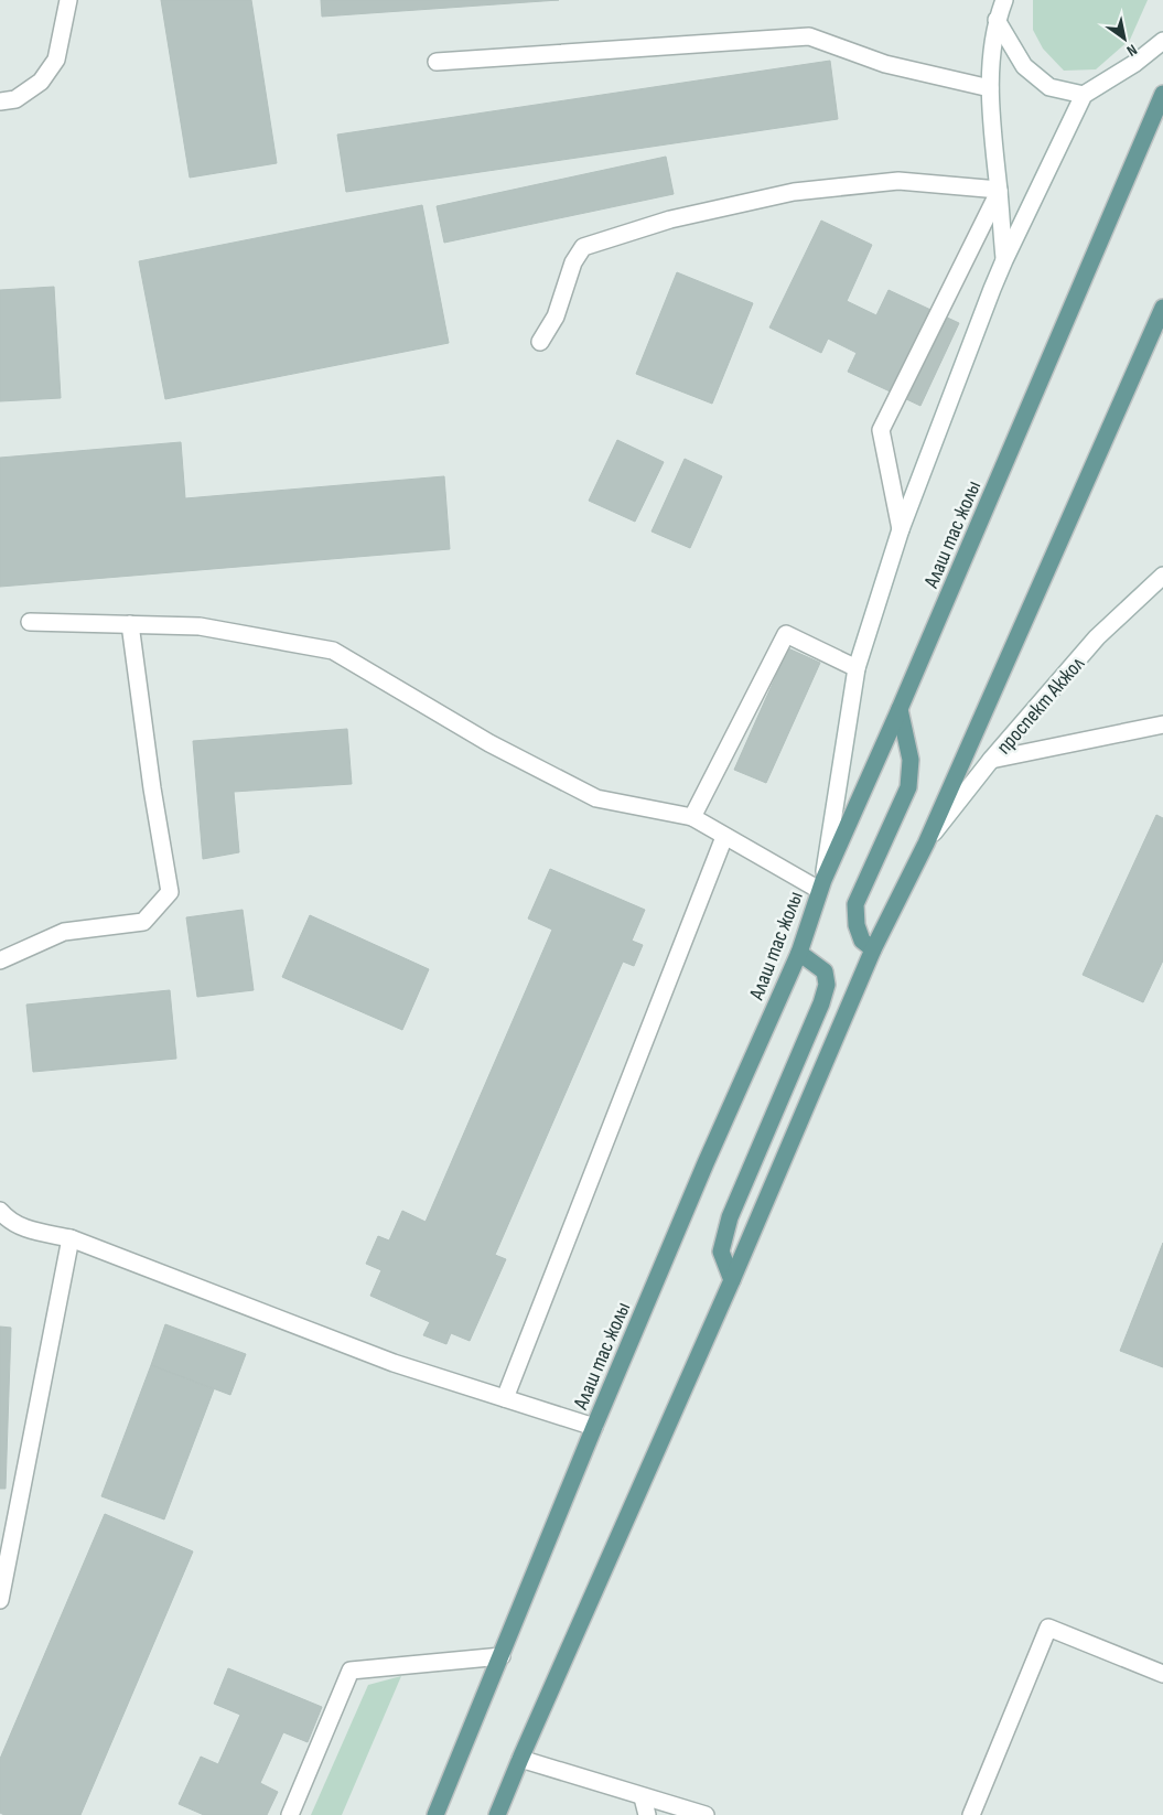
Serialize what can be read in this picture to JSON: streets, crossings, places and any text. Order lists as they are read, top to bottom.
{
  "streets": {
    "main road": ["Алаш тас жолы", "проспект Акжол"]
  },
  "north": "bottom right"
}
